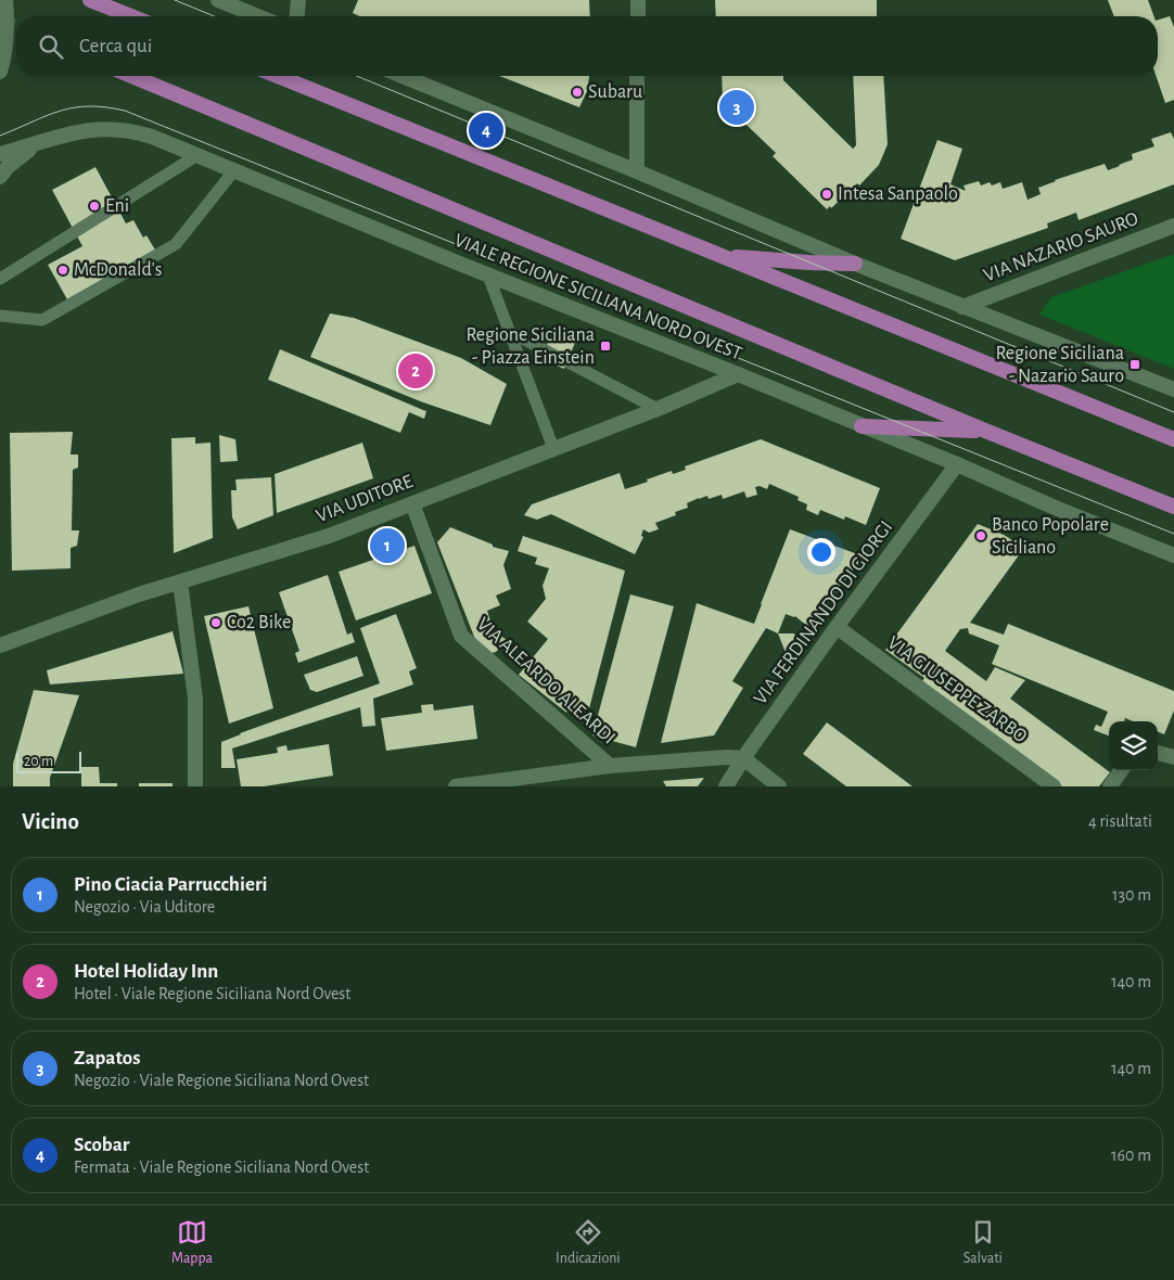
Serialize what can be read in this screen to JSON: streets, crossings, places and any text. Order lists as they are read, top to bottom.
{
  "streets": {
    "main road": ["VIALE REGIONE SICILIANA NORD OVEST"],
    "street": [
      "VIA NAZARIO SAURO",
      "VIA UDITORE",
      "VIA FERDINANDO DI GIORGI",
      "VIA ALEARDO ALEARDI",
      "VIA GIUSEPPE ZARBO"
    ]
  },
  "crossings": [
    ["VIALE REGIONE SICILIANA NORD OVEST", "VIA UDITORE"],
    ["VIALE REGIONE SICILIANA NORD OVEST", "VIA FERDINANDO DI GIORGI"],
    ["VIA UDITORE", "VIA ALEARDO ALEARDI"],
    ["VIA FERDINANDO DI GIORGI", "VIA GIUSEPPE ZARBO"]
  ],
  "places": {
    "other": [
      "Subaru",
      "Intesa Sanpaolo",
      "Eni",
      "McDonald's",
      "Banco Popolare Siciliano",
      "Co2 Bike"
    ],
    "transit": ["Regione Siciliana - Piazza Einstein", "Regione Siciliana - Nazario Sauro"]
  },
  "scale_bar": "20 m",
  "page": {
    "search": "Cerca qui",
    "pins": [
      "3",
      "4",
      "2",
      "1"
    ],
    "scale": "20 m",
    "heading": ["Vicino", "4 risultati"],
    "list": [
      {
        "mark": "1",
        "name": "Pino Ciacia Parrucchieri",
        "note": "Negozio · Via Uditore",
        "value": "130 m"
      },
      {
        "mark": "2",
        "name": "Hotel Holiday Inn",
        "note": "Hotel · Viale Regione Siciliana Nord Ovest",
        "value": "140 m"
      },
      {
        "mark": "3",
        "name": "Zapatos",
        "note": "Negozio · Viale Regione Siciliana Nord Ovest",
        "value": "140 m"
      },
      {
        "mark": "4",
        "name": "Scobar",
        "note": "Fermata · Viale Regione Siciliana Nord Ovest",
        "value": "160 m"
      }
    ],
    "nav": ["Mappa", "Indicazioni", "Salvati"]
  }
}
